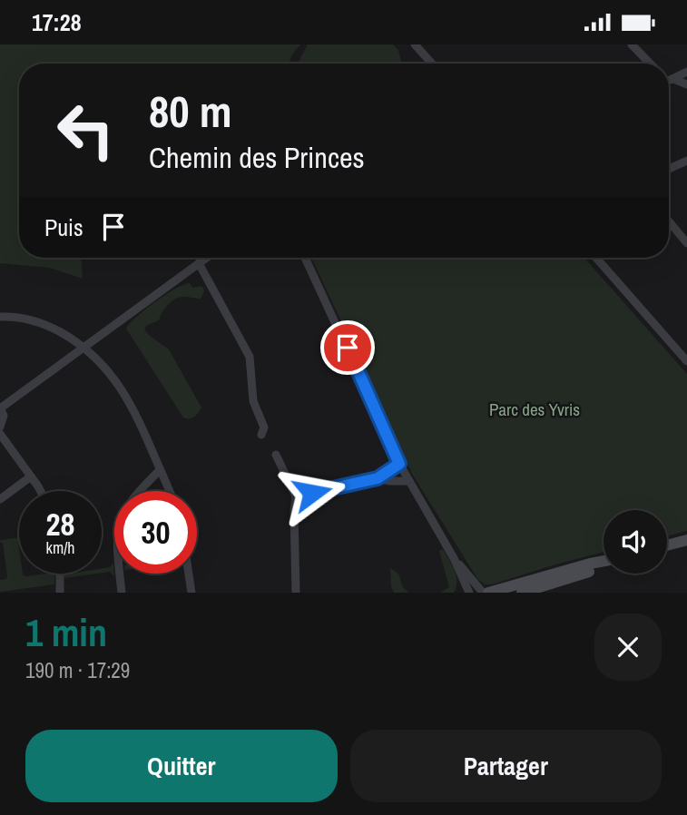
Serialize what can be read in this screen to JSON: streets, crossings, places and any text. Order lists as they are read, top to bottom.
{
  "parks": ["Parc des Yvris"],
  "page": {
    "status": "17:28",
    "turn": ["80 m", "Chemin des Princes"],
    "then": "Puis",
    "speed": "28 km/h",
    "limit": "30",
    "heading": ["1 min", "190 m · 17:29"],
    "buttons": ["Quitter", "Partager"]
  }
}
